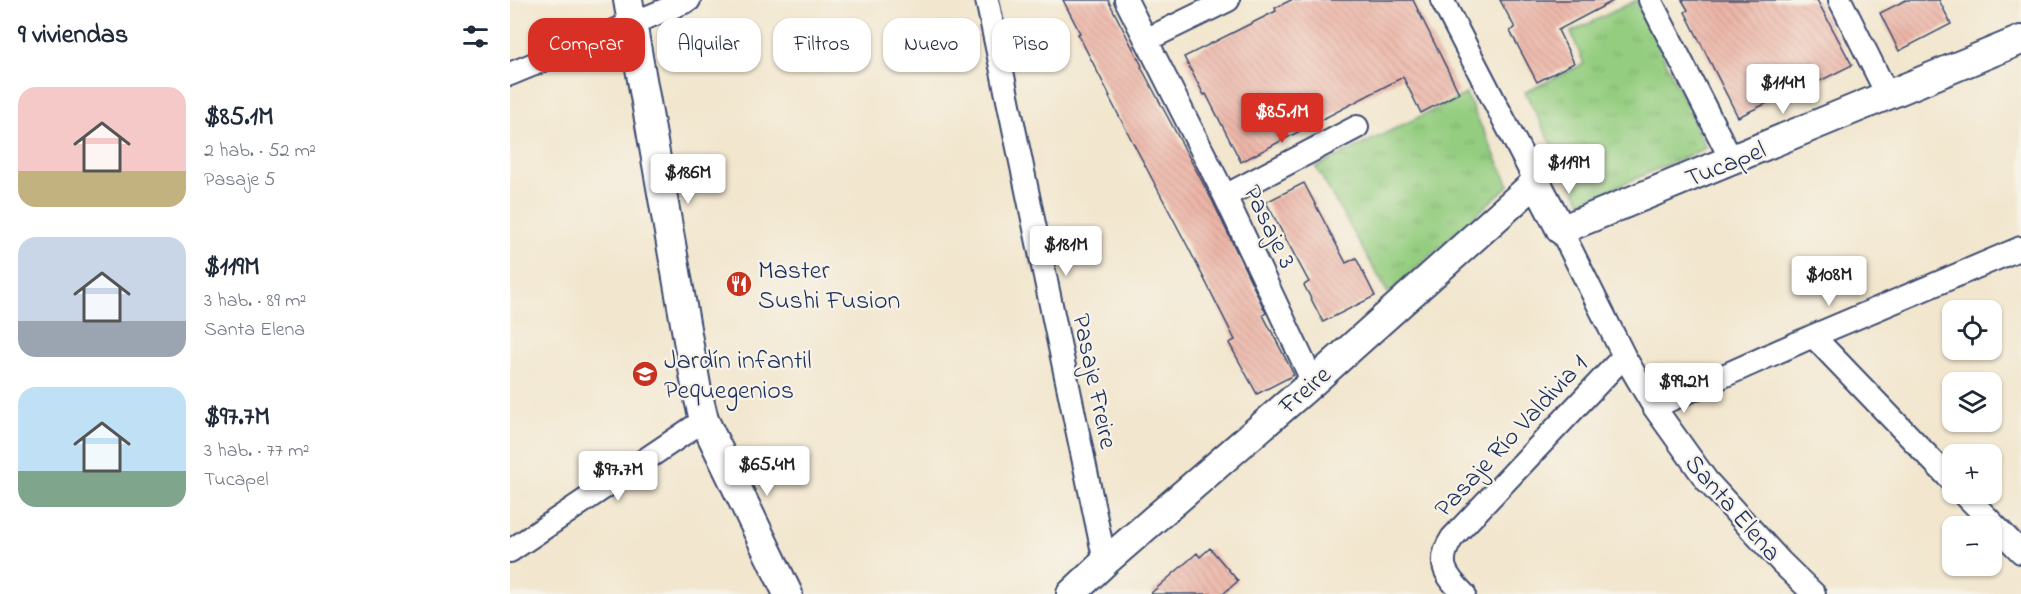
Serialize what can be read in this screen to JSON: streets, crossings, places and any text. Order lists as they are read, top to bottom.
{
  "streets": {
    "street": [
      "Tucapel",
      "Pasaje 3",
      "Pasaje Freire",
      "Freire",
      "Pasaje Río Valdivia 1",
      "Santa Elena"
    ]
  },
  "crossings": [
    ["Tucapel", "Santa Elena"],
    ["Pasaje 3", "Freire"],
    ["Pasaje Freire", "Freire"],
    ["Freire", "Santa Elena"],
    ["Pasaje Río Valdivia 1", "Santa Elena"]
  ],
  "places": {
    "restaurant": ["Master Sushi Fusion"],
    "school or university": ["Jardín infantil Pequegenios"]
  },
  "page": {
    "heading": "9 viviendas",
    "chip": [
      "Comprar",
      "Alquilar",
      "Filtros",
      "Nuevo",
      "Piso"
    ],
    "price": [
      "$114M",
      "$85.1M",
      "$119M",
      "$186M",
      "$181M",
      "$108M",
      "$99.2M",
      "$65.4M",
      "$97.7M"
    ],
    "list": [
      {
        "name": "$85.1M",
        "note": "2 hab. · 52 m² · Pasaje 5"
      },
      {
        "name": "$119M",
        "note": "3 hab. · 89 m² · Santa Elena"
      },
      {
        "name": "$97.7M",
        "note": "3 hab. · 77 m² · Tucapel"
      }
    ],
    "map_buttons": ["+", "−"]
  }
}
